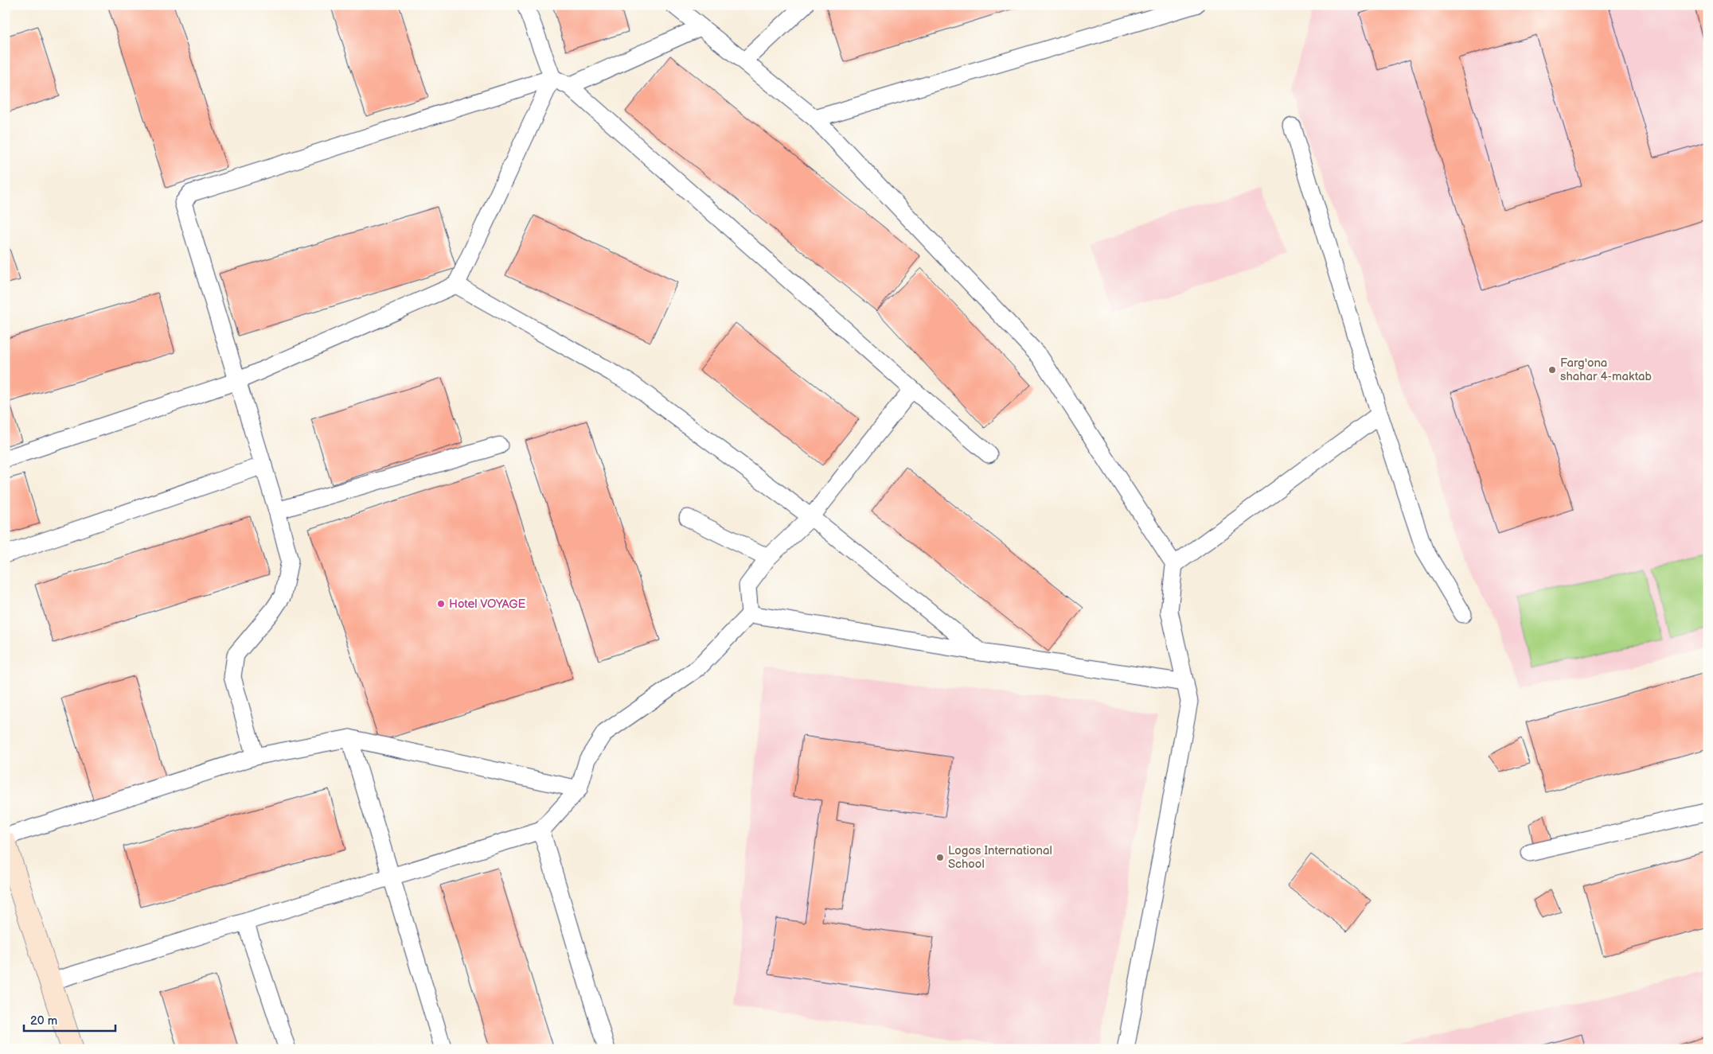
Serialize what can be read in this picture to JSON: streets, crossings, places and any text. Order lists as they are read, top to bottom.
{
  "places": ["Farg'ona shahar 4-maktab", "Hotel VOYAGE", "Logos International School"],
  "scale_bar": "20 m"
}
